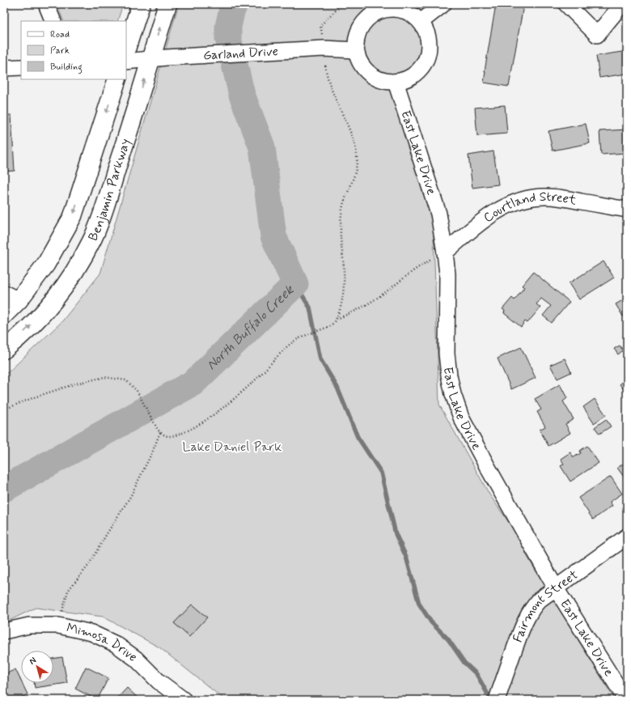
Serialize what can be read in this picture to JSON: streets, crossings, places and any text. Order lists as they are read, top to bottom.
{
  "streets": {
    "main road": ["Benjamin Parkway"],
    "street": [
      "Garland Drive",
      "East Lake Drive",
      "Courtland Street",
      "Fairmont Street",
      "Mimosa Drive"
    ]
  },
  "crossings": [
    ["Garland Drive", "East Lake Drive"],
    ["Garland Drive", "Benjamin Parkway"],
    ["East Lake Drive", "Courtland Street"],
    ["East Lake Drive", "Fairmont Street"]
  ],
  "water": ["North Buffalo Creek"],
  "parks": ["Lake Daniel Park"],
  "legend": ["Road", "Park", "Building"],
  "north": "top left"
}
